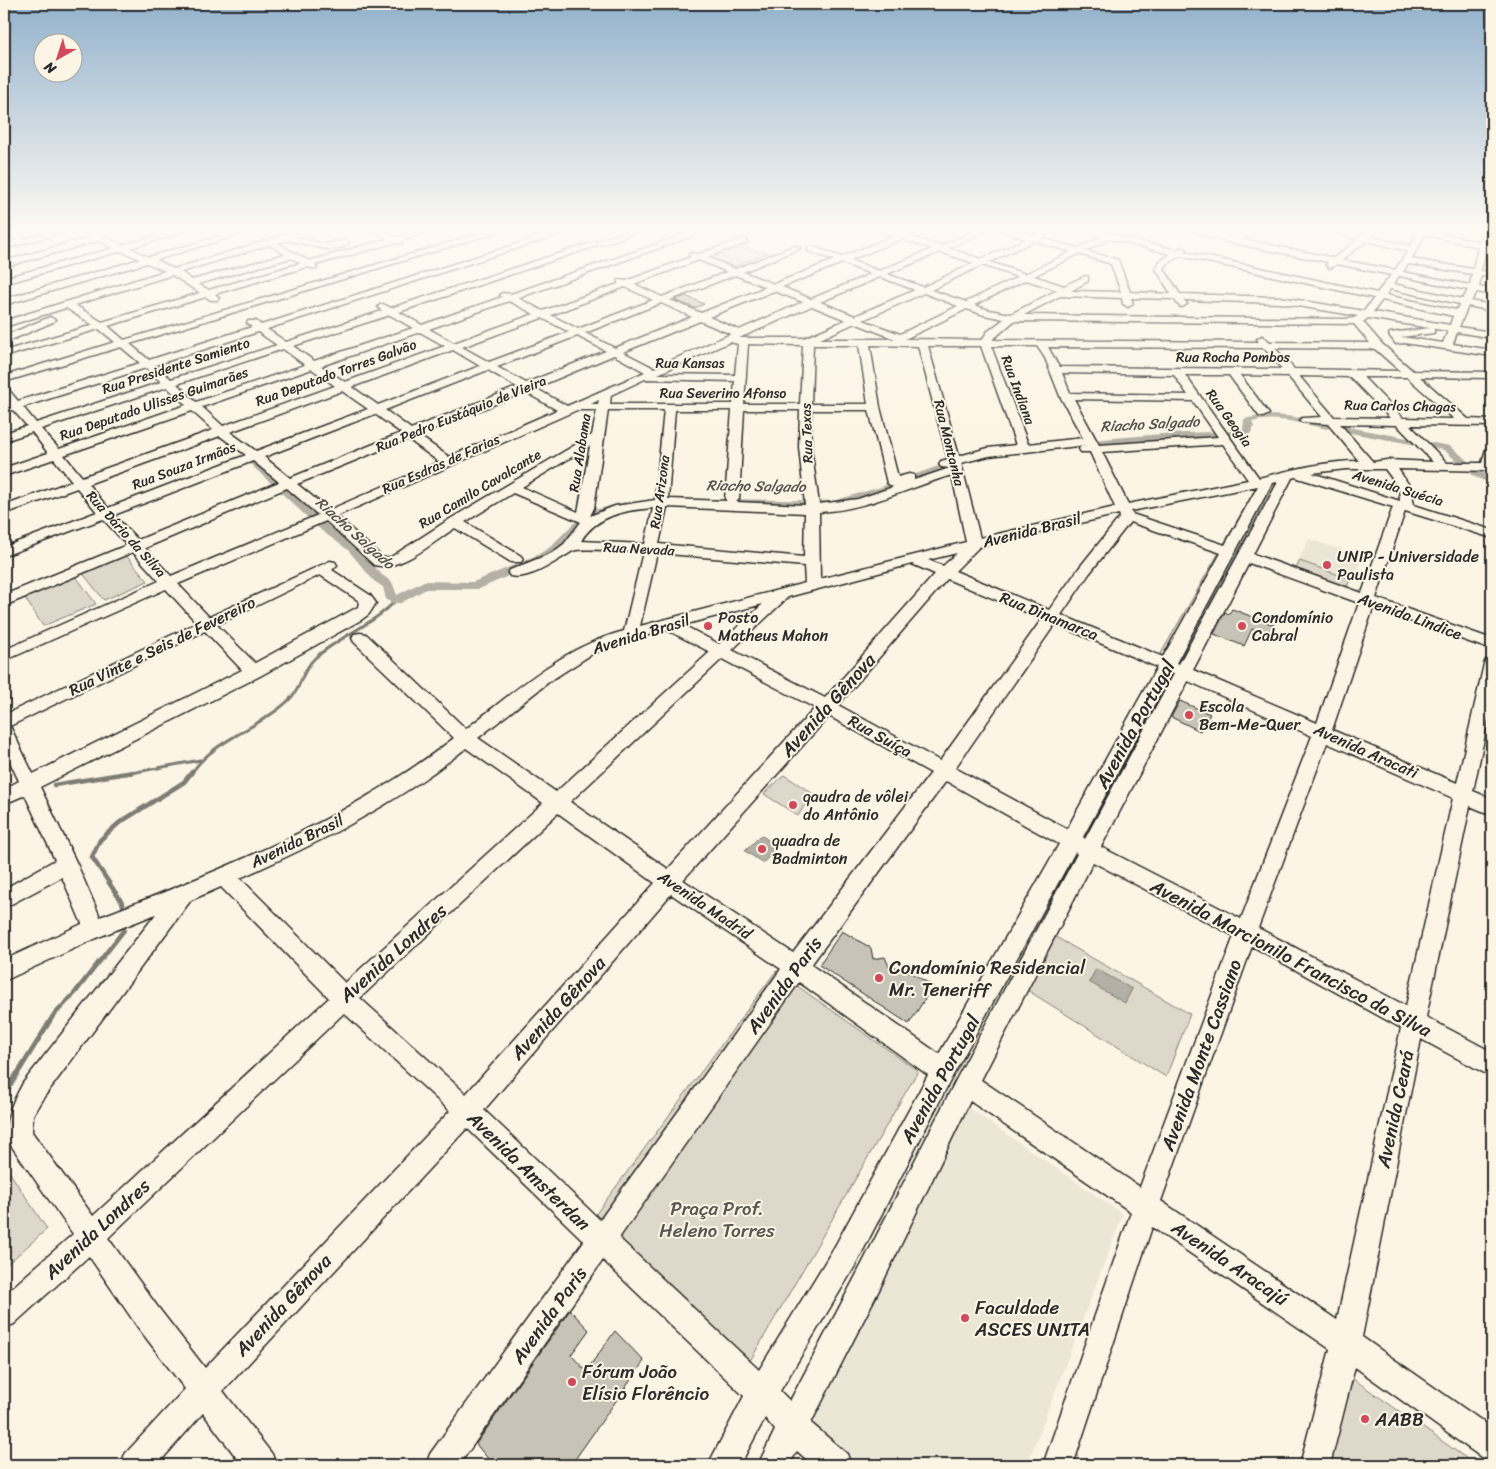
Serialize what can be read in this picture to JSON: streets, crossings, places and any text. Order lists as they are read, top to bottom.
{
  "streets": {
    "street": [
      "Rua Rocha Pombos",
      "Rua Kansas",
      "Rua Presidente Samiento",
      "Rua Deputado Torres Galvão",
      "Rua Indiana",
      "Rua Severino Afonso",
      "Rua Deputado Ulisses Guimarães",
      "Rua Carlos Chagas",
      "Rua Pedro Eustáquio de Vieira",
      "Rua Geogia",
      "Rua Texas",
      "Rua Montanha",
      "Rua Alabama",
      "Rua Esdras de Farias",
      "Rua Souza Irmãos",
      "Avenida Suécia",
      "Rua Camilo Cavalcante",
      "Rua Arizona",
      "Avenida Brasil",
      "Rua Dário da Silva",
      "Rua Nevada",
      "Rua Dinamarca",
      "Avenida Lindice",
      "Rua Vinte e Seis de Fevereiro",
      "Avenida Gênova",
      "Avenida Portugal",
      "Rua Suíça",
      "Avenida Aracati",
      "Avenida Madrid",
      "Avenida Londres",
      "Avenida Marcionilo Francisco da Silva",
      "Avenida Paris",
      "Avenida Monte Cassiano",
      "Avenida Ceará",
      "Avenida Amsterdan",
      "Avenida Aracajú"
    ]
  },
  "crossings": [
    ["Rua Rocha Pombos", "Rua Geogia"],
    ["Rua Kansas", "Rua Esdras de Farias"],
    ["Rua Presidente Samiento", "Rua Dário da Silva"],
    ["Rua Deputado Torres Galvão", "Rua Dário da Silva"],
    ["Rua Severino Afonso", "Rua Texas"],
    ["Rua Severino Afonso", "Rua Alabama"],
    ["Rua Severino Afonso", "Rua Esdras de Farias"],
    ["Rua Severino Afonso", "Rua Arizona"],
    ["Rua Deputado Ulisses Guimarães", "Rua Dário da Silva"],
    ["Rua Pedro Eustáquio de Vieira", "Rua Dário da Silva"],
    ["Rua Geogia", "Avenida Suécia"],
    ["Rua Geogia", "Avenida Brasil"],
    ["Rua Geogia", "Avenida Portugal"],
    ["Rua Texas", "Avenida Brasil"],
    ["Rua Texas", "Rua Nevada"],
    ["Rua Montanha", "Avenida Brasil"],
    ["Rua Montanha", "Avenida Gênova"],
    ["Rua Alabama", "Rua Esdras de Farias"],
    ["Rua Alabama", "Rua Camilo Cavalcante"],
    ["Rua Esdras de Farias", "Rua Camilo Cavalcante"],
    ["Rua Esdras de Farias", "Rua Dário da Silva"],
    ["Rua Souza Irmãos", "Rua Dário da Silva"],
    ["Avenida Suécia", "Avenida Brasil"],
    ["Avenida Suécia", "Avenida Portugal"],
    ["Avenida Suécia", "Avenida Monte Cassiano"],
    ["Rua Arizona", "Avenida Brasil"],
    ["Rua Arizona", "Rua Nevada"],
    ["Avenida Brasil", "Rua Dinamarca"],
    ["Avenida Brasil", "Avenida Lindice"],
    ["Avenida Brasil", "Avenida Gênova"],
    ["Avenida Brasil", "Avenida Portugal"],
    ["Avenida Brasil", "Rua Suíça"],
    ["Avenida Brasil", "Avenida Madrid"],
    ["Avenida Brasil", "Avenida Londres"],
    ["Avenida Brasil", "Avenida Paris"],
    ["Avenida Brasil", "Avenida Amsterdan"],
    ["Rua Dário da Silva", "Rua Vinte e Seis de Fevereiro"],
    ["Rua Dinamarca", "Avenida Gênova"],
    ["Rua Dinamarca", "Avenida Portugal"],
    ["Rua Dinamarca", "Avenida Aracati"],
    ["Rua Dinamarca", "Avenida Paris"],
    ["Avenida Lindice", "Avenida Portugal"],
    ["Avenida Lindice", "Avenida Paris"],
    ["Avenida Lindice", "Avenida Monte Cassiano"],
    ["Avenida Gênova", "Rua Suíça"],
    ["Avenida Gênova", "Avenida Madrid"],
    ["Avenida Gênova", "Avenida Amsterdan"],
    ["Avenida Portugal", "Rua Suíça"],
    ["Avenida Portugal", "Avenida Aracati"],
    ["Avenida Portugal", "Avenida Madrid"],
    ["Avenida Portugal", "Avenida Marcionilo Francisco da Silva"],
    ["Avenida Portugal", "Avenida Amsterdan"],
    ["Avenida Portugal", "Avenida Aracajú"],
    ["Rua Suíça", "Avenida Londres"],
    ["Rua Suíça", "Avenida Marcionilo Francisco da Silva"],
    ["Rua Suíça", "Avenida Paris"],
    ["Avenida Aracati", "Avenida Monte Cassiano"],
    ["Avenida Aracati", "Avenida Ceará"],
    ["Avenida Madrid", "Avenida Londres"],
    ["Avenida Madrid", "Avenida Paris"],
    ["Avenida Londres", "Avenida Amsterdan"],
    ["Avenida Marcionilo Francisco da Silva", "Avenida Monte Cassiano"],
    ["Avenida Marcionilo Francisco da Silva", "Avenida Ceará"],
    ["Avenida Paris", "Avenida Amsterdan"],
    ["Avenida Monte Cassiano", "Avenida Aracajú"],
    ["Avenida Ceará", "Avenida Aracajú"]
  ],
  "water": ["Riacho Salgado"],
  "parks": ["Praça Prof. Heleno Torres"],
  "places": [
    "UNIP - Universidade Paulista",
    "Posto Matheus Mahon",
    "Condomínio Cabral",
    "Escola Bem-Me-Quer",
    "qaudra de vôlei do Antônio",
    "quadra de Badminton",
    "Condomínio Residencial Mr. Teneriff",
    "Faculdade ASCES UNITA",
    "Fórum João Elísio Florêncio",
    "AABB"
  ],
  "north": "bottom left"
}
